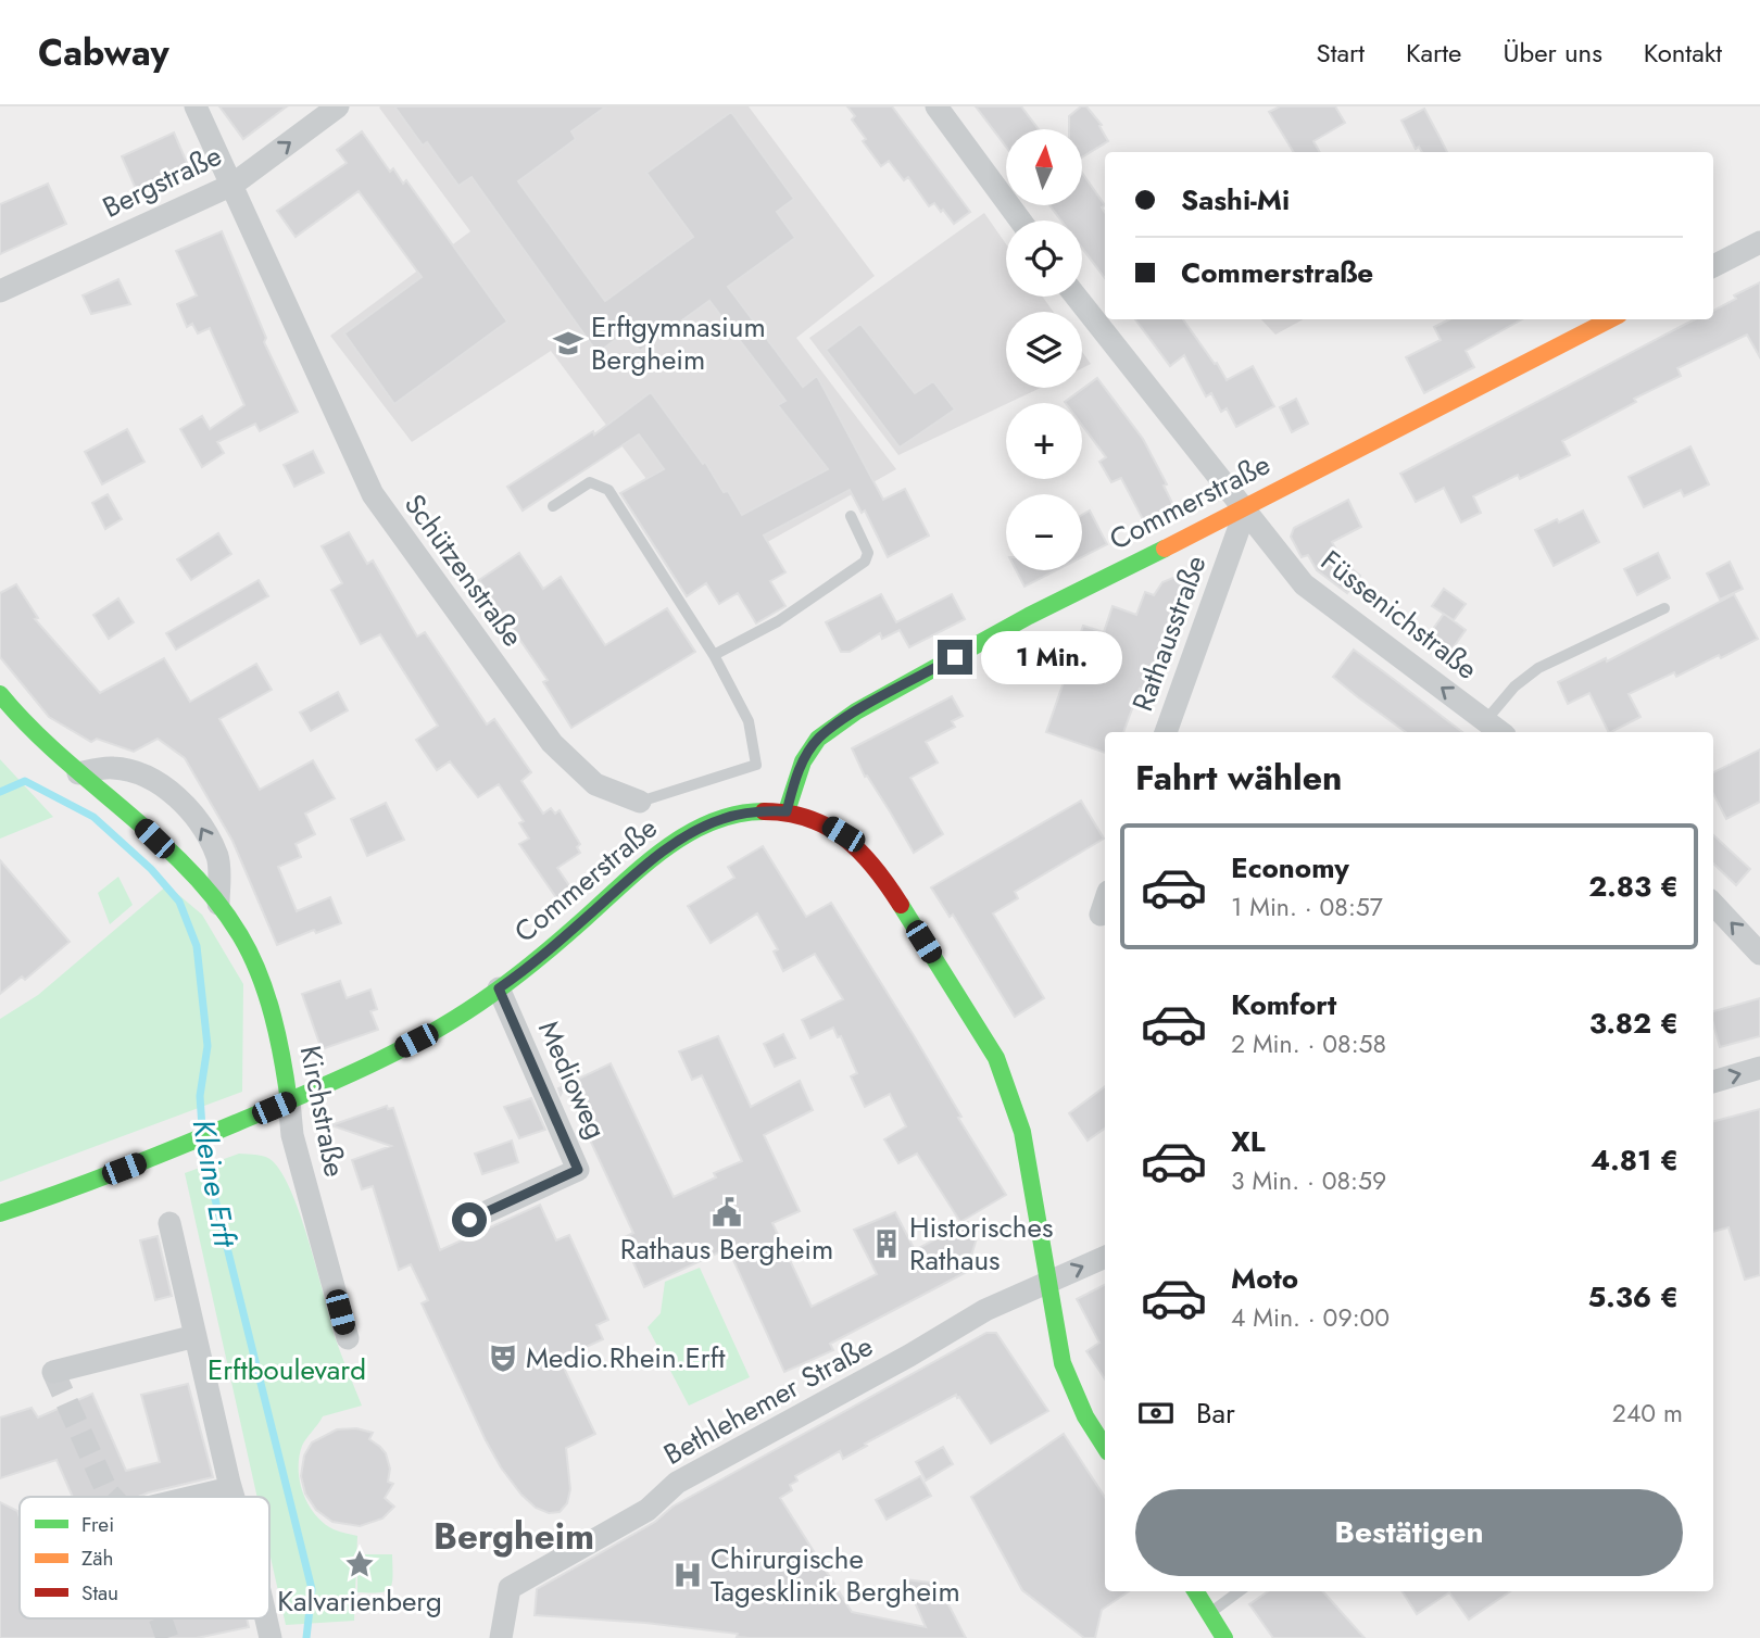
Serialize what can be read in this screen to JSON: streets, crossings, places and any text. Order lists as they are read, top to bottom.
{
  "streets": {
    "main road": ["Commerstraße", "Kirchstraße"],
    "street": [
      "Bergstraße",
      "Schützenstraße",
      "Füssenichstraße",
      "Rathausstraße",
      "Medioweg",
      "Bethlehemer Straße"
    ]
  },
  "crossings": [
    ["Bergstraße", "Schützenstraße"],
    ["Commerstraße", "Füssenichstraße"],
    ["Commerstraße", "Rathausstraße"],
    ["Commerstraße", "Medioweg"],
    ["Commerstraße", "Kirchstraße"],
    ["Füssenichstraße", "Rathausstraße"]
  ],
  "one_way": ["Füssenichstraße"],
  "districts": ["Bergheim"],
  "water": ["Kleine Erft"],
  "parks": ["Erftboulevard"],
  "places": {
    "school or university": ["Erftgymnasium Bergheim"],
    "public building": ["Rathaus Bergheim"],
    "building": ["Historisches Rathaus"],
    "theatre": ["Medio.Rhein.Erft"],
    "place": ["Kalvarienberg"],
    "hospital": ["Chirurgische Tagesklinik Bergheim"]
  },
  "legend": ["Frei", "Zäh", "Stau"],
  "north": "top",
  "page": {
    "header": "Cabway",
    "nav": [
      "Start",
      "Karte",
      "Über uns",
      "Kontakt"
    ],
    "map_buttons": ["+", "−"],
    "banner": ["Sashi-Mi", "Commerstraße"],
    "bubble": "1 Min.",
    "heading": "Fahrt wählen",
    "list": [
      {
        "name": "Economy",
        "note": "1 Min. · 08:57",
        "value": "2.83 €"
      },
      {
        "name": "Komfort",
        "note": "2 Min. · 08:58",
        "value": "3.82 €"
      },
      {
        "name": "XL",
        "note": "3 Min. · 08:59",
        "value": "4.81 €"
      },
      {
        "name": "Moto",
        "note": "4 Min. · 09:00",
        "value": "5.36 €"
      }
    ],
    "pay": ["Bar", "240 m"],
    "buttons": "Bestätigen"
  }
}
